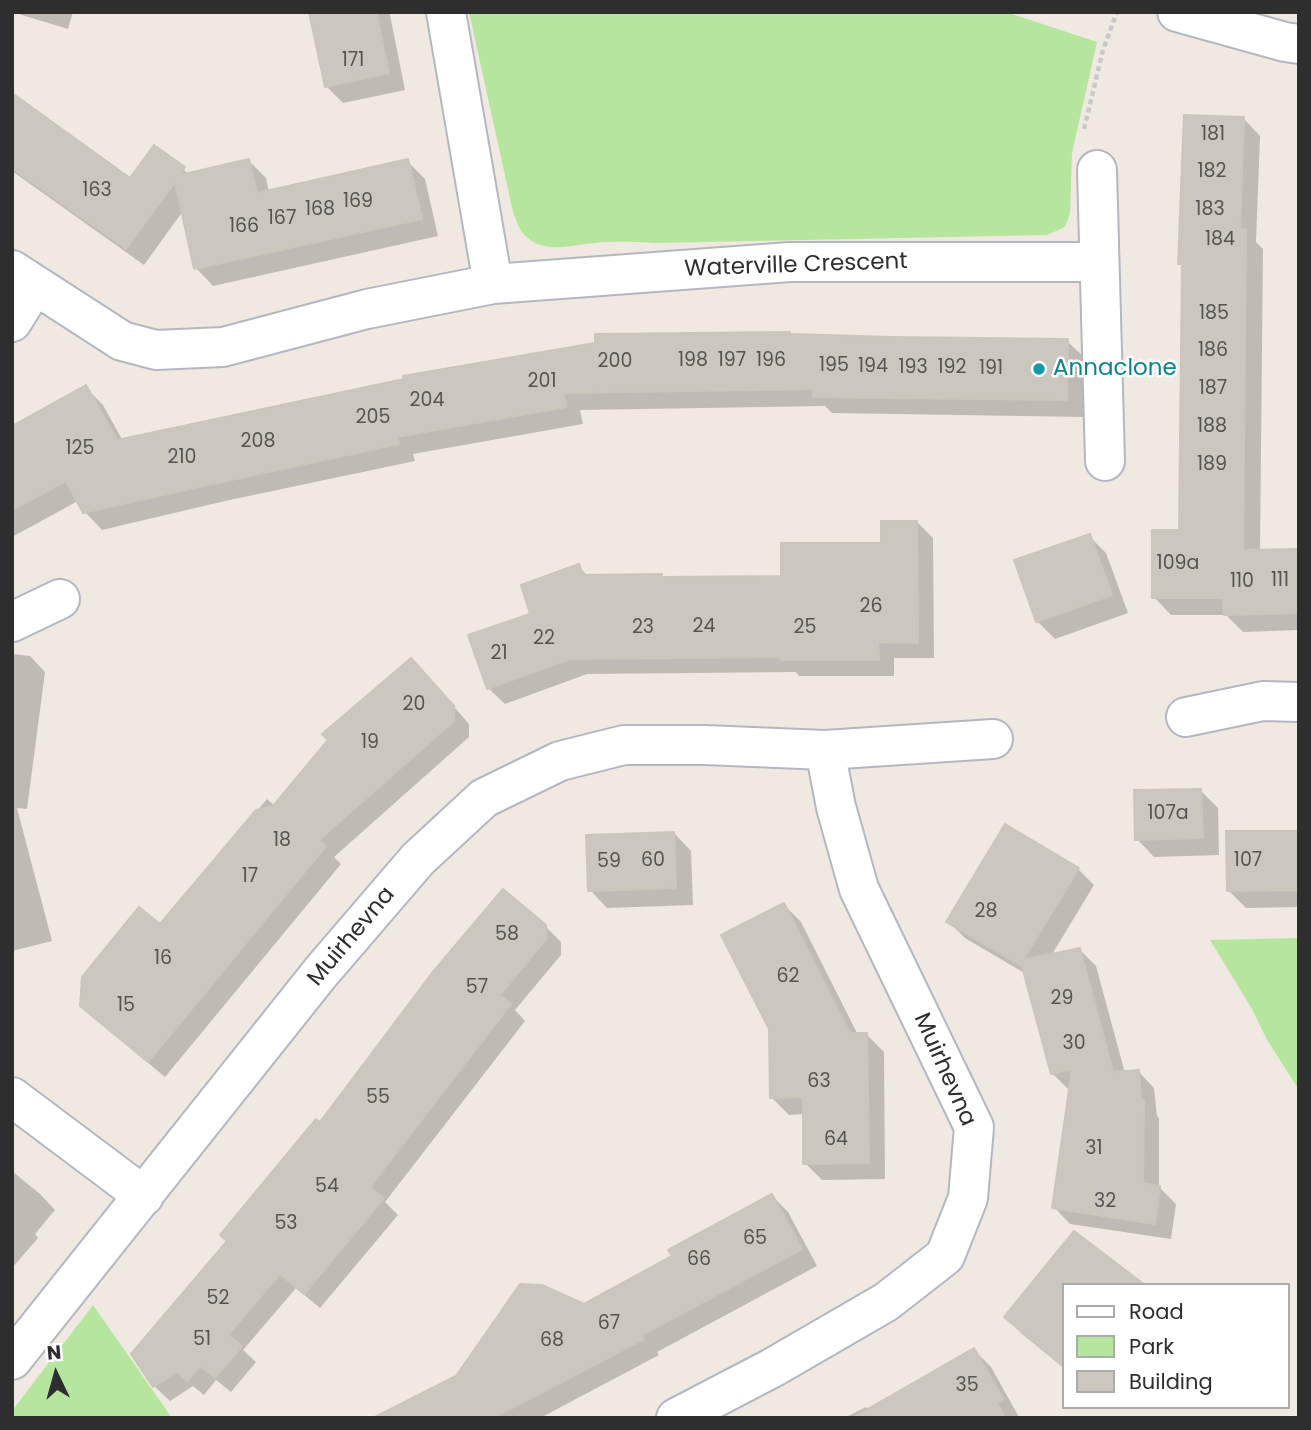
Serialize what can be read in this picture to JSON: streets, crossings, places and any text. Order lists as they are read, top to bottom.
{
  "streets": {
    "street": ["Waterville Crescent", "Muirhevna"]
  },
  "places": ["Annaclone"],
  "house_numbers": [
    "171",
    "181",
    "182",
    "163",
    "169",
    "168",
    "183",
    "167",
    "166",
    "184",
    "185",
    "186",
    "198",
    "197",
    "196",
    "200",
    "195",
    "194",
    "193",
    "192",
    "191",
    "201",
    "187",
    "204",
    "205",
    "188",
    "208",
    "125",
    "210",
    "189",
    "109a",
    "111",
    "110",
    "26",
    "24",
    "23",
    "25",
    "22",
    "21",
    "20",
    "19",
    "107a",
    "18",
    "60",
    "107",
    "59",
    "17",
    "28",
    "58",
    "16",
    "62",
    "57",
    "29",
    "15",
    "30",
    "63",
    "55",
    "64",
    "31",
    "54",
    "32",
    "53",
    "65",
    "66",
    "52",
    "67",
    "51",
    "68",
    "35"
  ],
  "legend": ["Road", "Park", "Building"],
  "north": "top"
}
